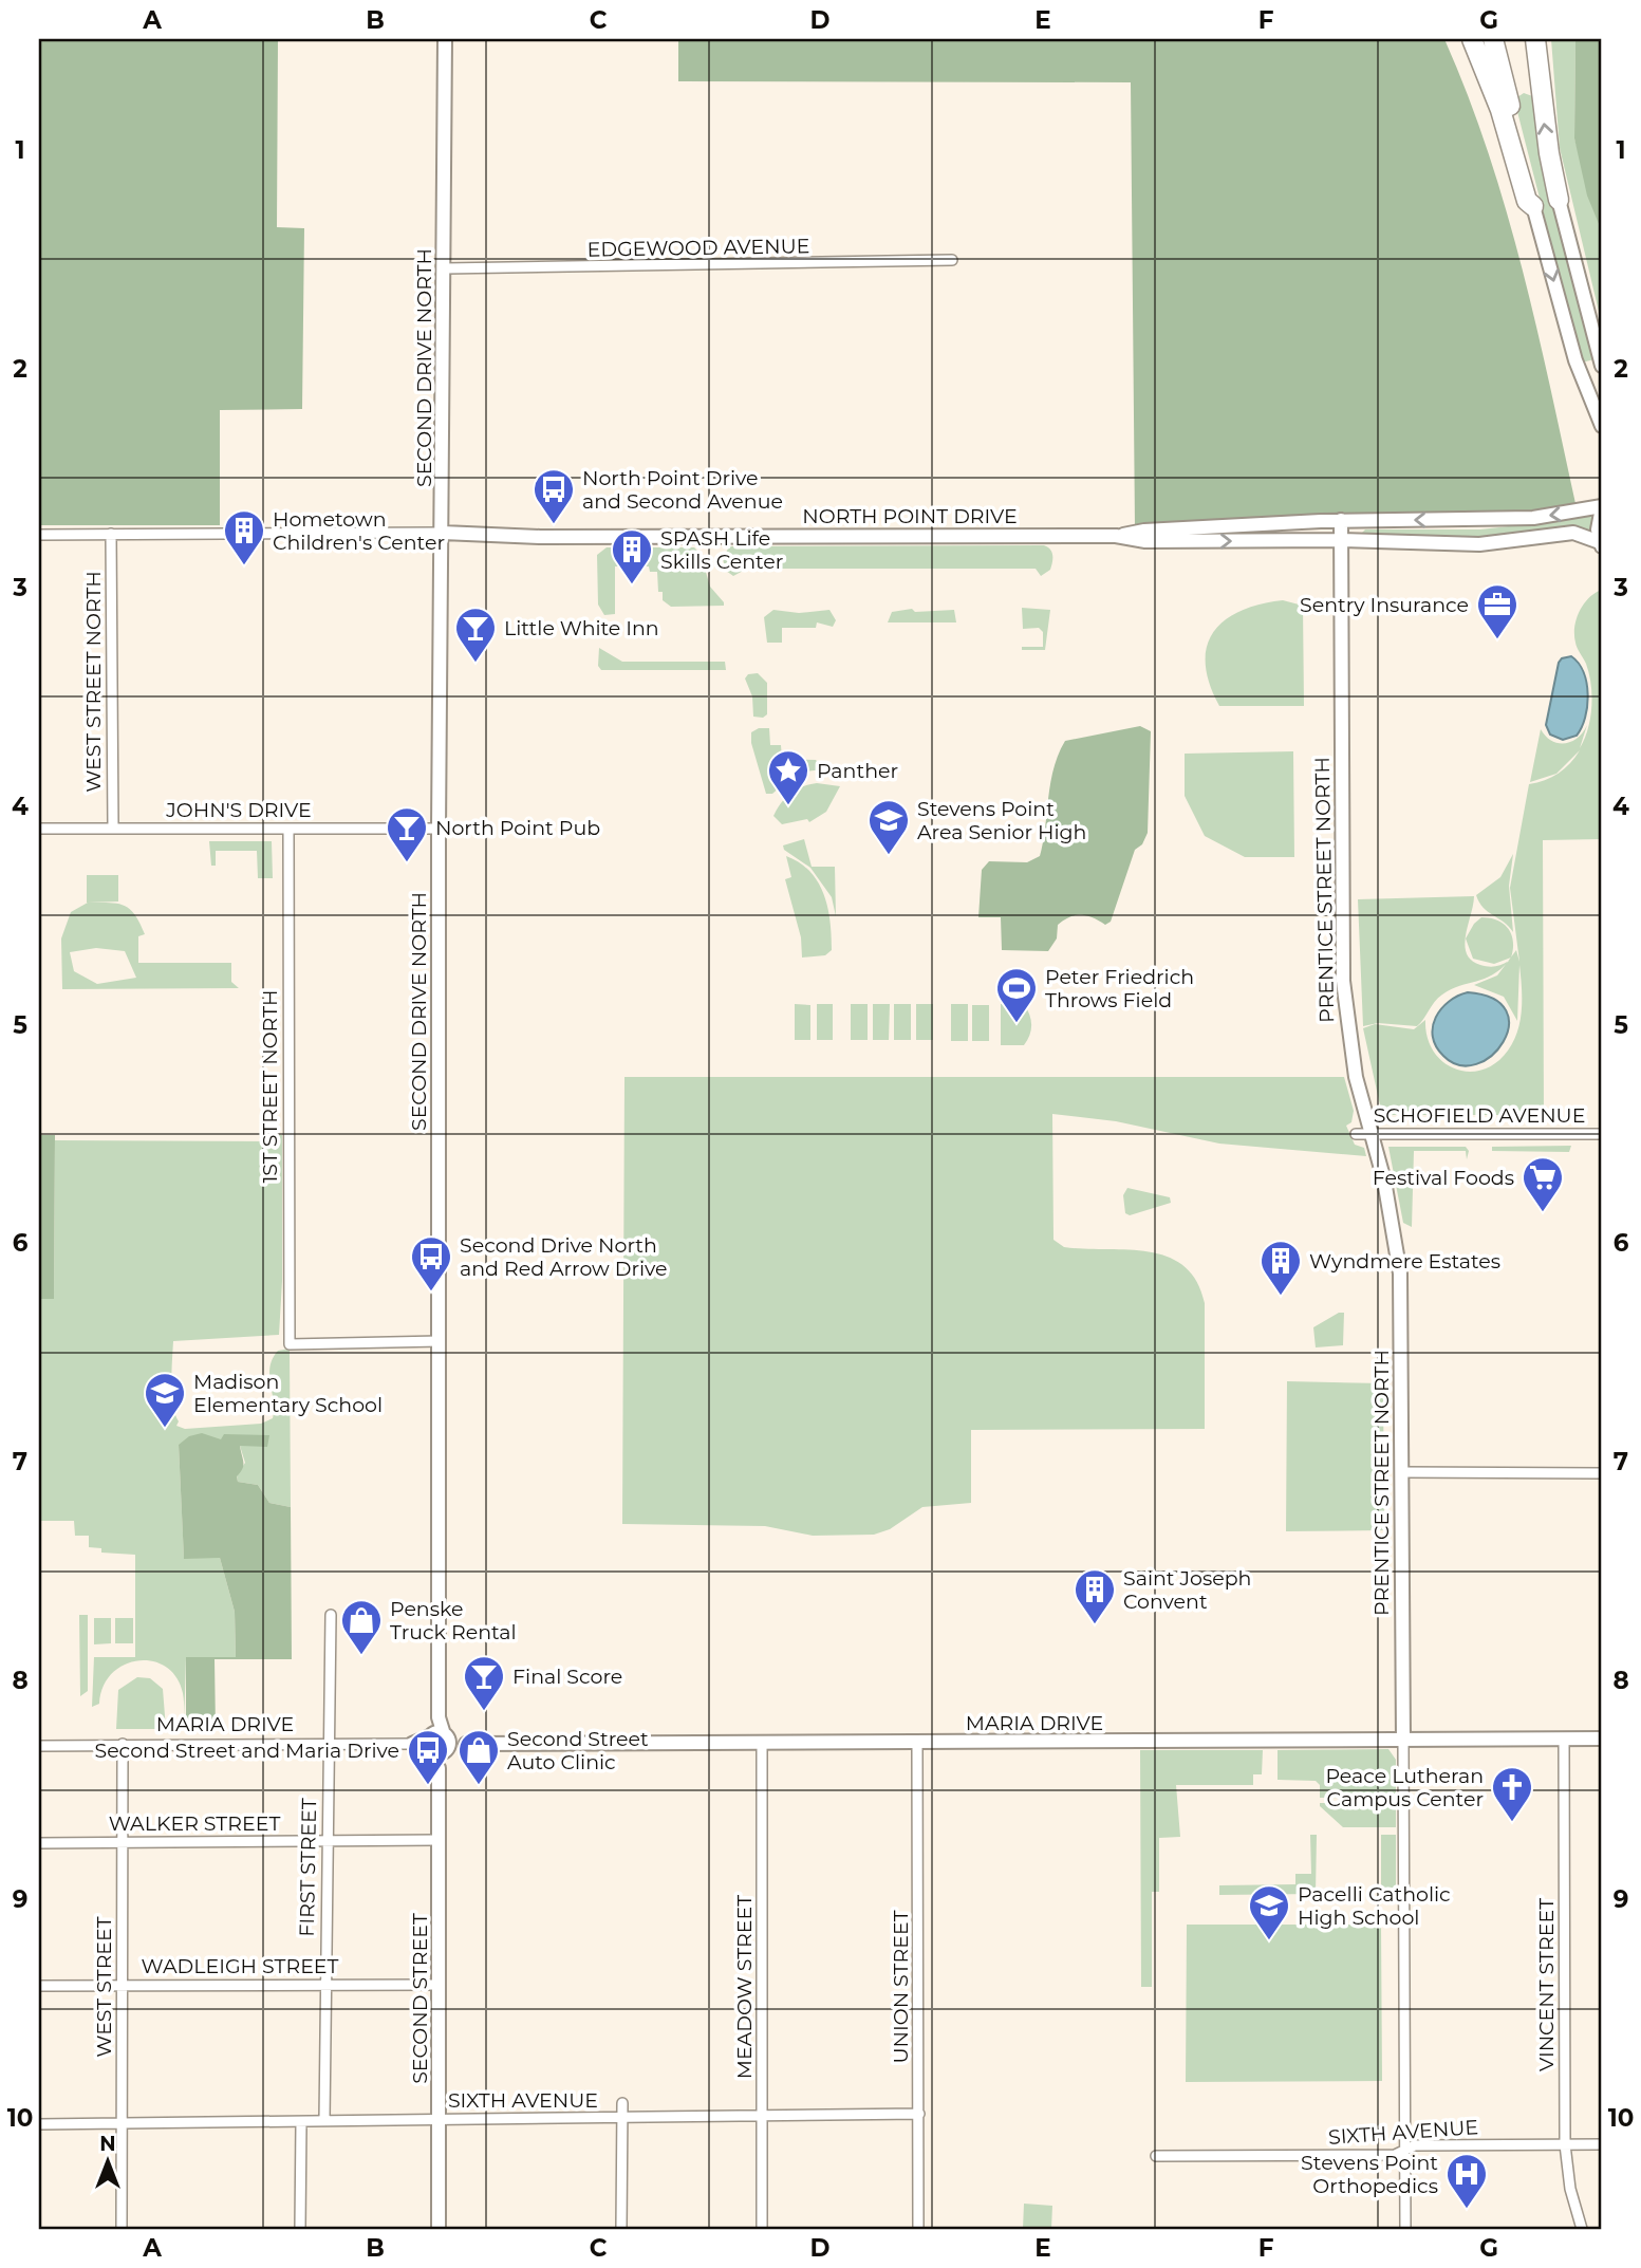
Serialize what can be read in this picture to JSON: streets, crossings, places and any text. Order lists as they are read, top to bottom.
{
  "streets": {
    "street": [
      "EDGEWOOD AVENUE",
      "SECOND DRIVE NORTH",
      "NORTH POINT DRIVE",
      "WEST STREET NORTH",
      "JOHN'S DRIVE",
      "PRENTICE STREET NORTH",
      "1ST STREET NORTH",
      "SCHOFIELD AVENUE",
      "MARIA DRIVE",
      "WALKER STREET",
      "FIRST STREET",
      "WADLEIGH STREET",
      "VINCENT STREET",
      "WEST STREET",
      "MEADOW STREET",
      "UNION STREET",
      "SECOND STREET",
      "SIXTH AVENUE"
    ]
  },
  "crossings": [
    ["EDGEWOOD AVENUE", "SECOND DRIVE NORTH"],
    ["SECOND DRIVE NORTH", "NORTH POINT DRIVE"],
    ["SECOND DRIVE NORTH", "JOHN'S DRIVE"],
    ["SECOND DRIVE NORTH", "1ST STREET NORTH"],
    ["SECOND DRIVE NORTH", "MARIA DRIVE"],
    ["SECOND DRIVE NORTH", "SECOND STREET"],
    ["NORTH POINT DRIVE", "WEST STREET NORTH"],
    ["NORTH POINT DRIVE", "PRENTICE STREET NORTH"],
    ["WEST STREET NORTH", "JOHN'S DRIVE"],
    ["JOHN'S DRIVE", "1ST STREET NORTH"],
    ["PRENTICE STREET NORTH", "SCHOFIELD AVENUE"],
    ["PRENTICE STREET NORTH", "MARIA DRIVE"],
    ["MARIA DRIVE", "FIRST STREET"],
    ["MARIA DRIVE", "VINCENT STREET"],
    ["MARIA DRIVE", "WEST STREET"],
    ["MARIA DRIVE", "MEADOW STREET"],
    ["MARIA DRIVE", "UNION STREET"],
    ["MARIA DRIVE", "SECOND STREET"],
    ["WALKER STREET", "FIRST STREET"],
    ["WALKER STREET", "WEST STREET"],
    ["WALKER STREET", "SECOND STREET"],
    ["FIRST STREET", "WADLEIGH STREET"],
    ["FIRST STREET", "SIXTH AVENUE"],
    ["WADLEIGH STREET", "WEST STREET"],
    ["WADLEIGH STREET", "SECOND STREET"],
    ["VINCENT STREET", "SIXTH AVENUE"],
    ["WEST STREET", "SIXTH AVENUE"],
    ["MEADOW STREET", "SIXTH AVENUE"],
    ["UNION STREET", "SIXTH AVENUE"],
    ["SECOND STREET", "SIXTH AVENUE"]
  ],
  "places": {
    "bus stop": ["North Point Drive and Second Avenue", "Second Drive North and Red Arrow Drive", "Second Street and Maria Drive"],
    "building": [
      "Hometown Children's Center",
      "SPASH Life Skills Center",
      "Wyndmere Estates",
      "Saint Joseph Convent"
    ],
    "office": ["Sentry Insurance"],
    "bar": ["Little White Inn", "North Point Pub", "Final Score"],
    "place": ["Panther"],
    "school or university": ["Stevens Point Area Senior High", "Madison Elementary School", "Pacelli Catholic High School"],
    "sports": ["Peter Friedrich Throws Field"],
    "supermarket": ["Festival Foods"],
    "shop": ["Penske Truck Rental", "Second Street Auto Clinic"],
    "church": ["Peace Lutheran Campus Center"],
    "hospital": ["Stevens Point Orthopedics"]
  },
  "north": "top",
  "grid": {
    "columns": [
      "A",
      "B",
      "C",
      "D",
      "E",
      "F",
      "G"
    ],
    "rows": [
      "1",
      "2",
      "3",
      "4",
      "5",
      "6",
      "7",
      "8",
      "9",
      "10"
    ]
  }
}
